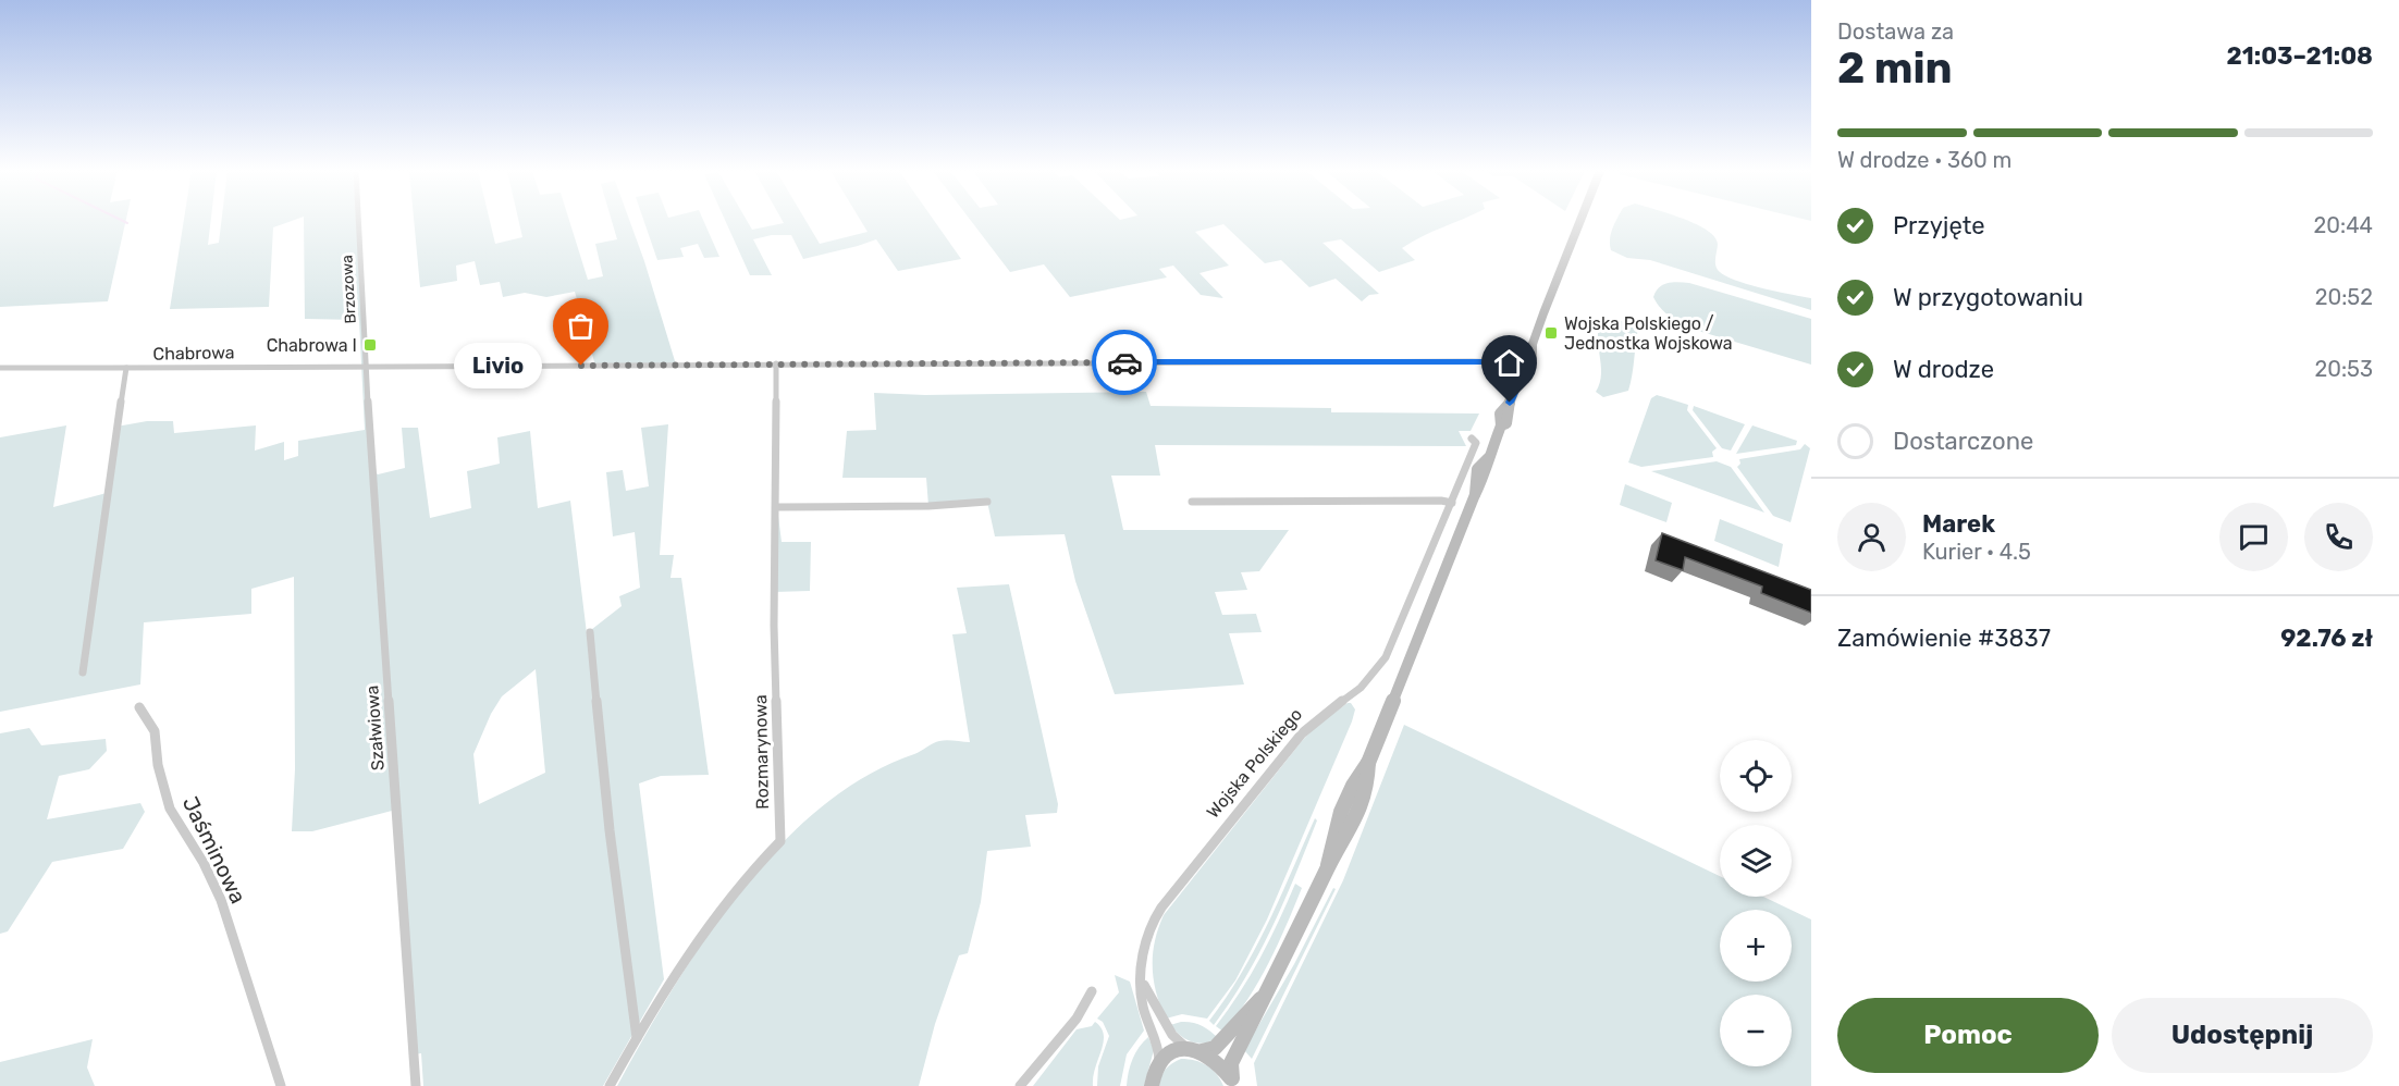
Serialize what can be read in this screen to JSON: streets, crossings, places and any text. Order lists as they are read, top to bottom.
{
  "streets": {
    "street": [
      "Brzozowa",
      "Chabrowa",
      "Szałwiowa",
      "Rozmarynowa",
      "Wojska Polskiego",
      "Jaśminowa"
    ]
  },
  "crossings": [
    ["Brzozowa", "Chabrowa"],
    ["Brzozowa", "Szałwiowa"],
    ["Chabrowa", "Szałwiowa"],
    ["Chabrowa", "Rozmarynowa"]
  ],
  "places": {
    "transit": ["Wojska Polskiego / Jednostka Wojskowa", "Chabrowa I"],
    "other": ["Livio"]
  },
  "page": {
    "heading": ["2 min", "Dostawa za", "21:03–21:08"],
    "panel": [
      "Marek",
      "Kurier · 4.5",
      "Zamówienie #3837",
      "92.76 zł"
    ],
    "bar": "W drodze · 360 m",
    "list": [
      ["Przyjęte", "20:44"],
      ["W przygotowaniu", "20:52"],
      ["W drodze", "20:53"],
      "Dostarczone"
    ],
    "bubble": "Livio",
    "map_buttons": ["+", "−"],
    "buttons": ["Pomoc", "Udostępnij"]
  }
}
